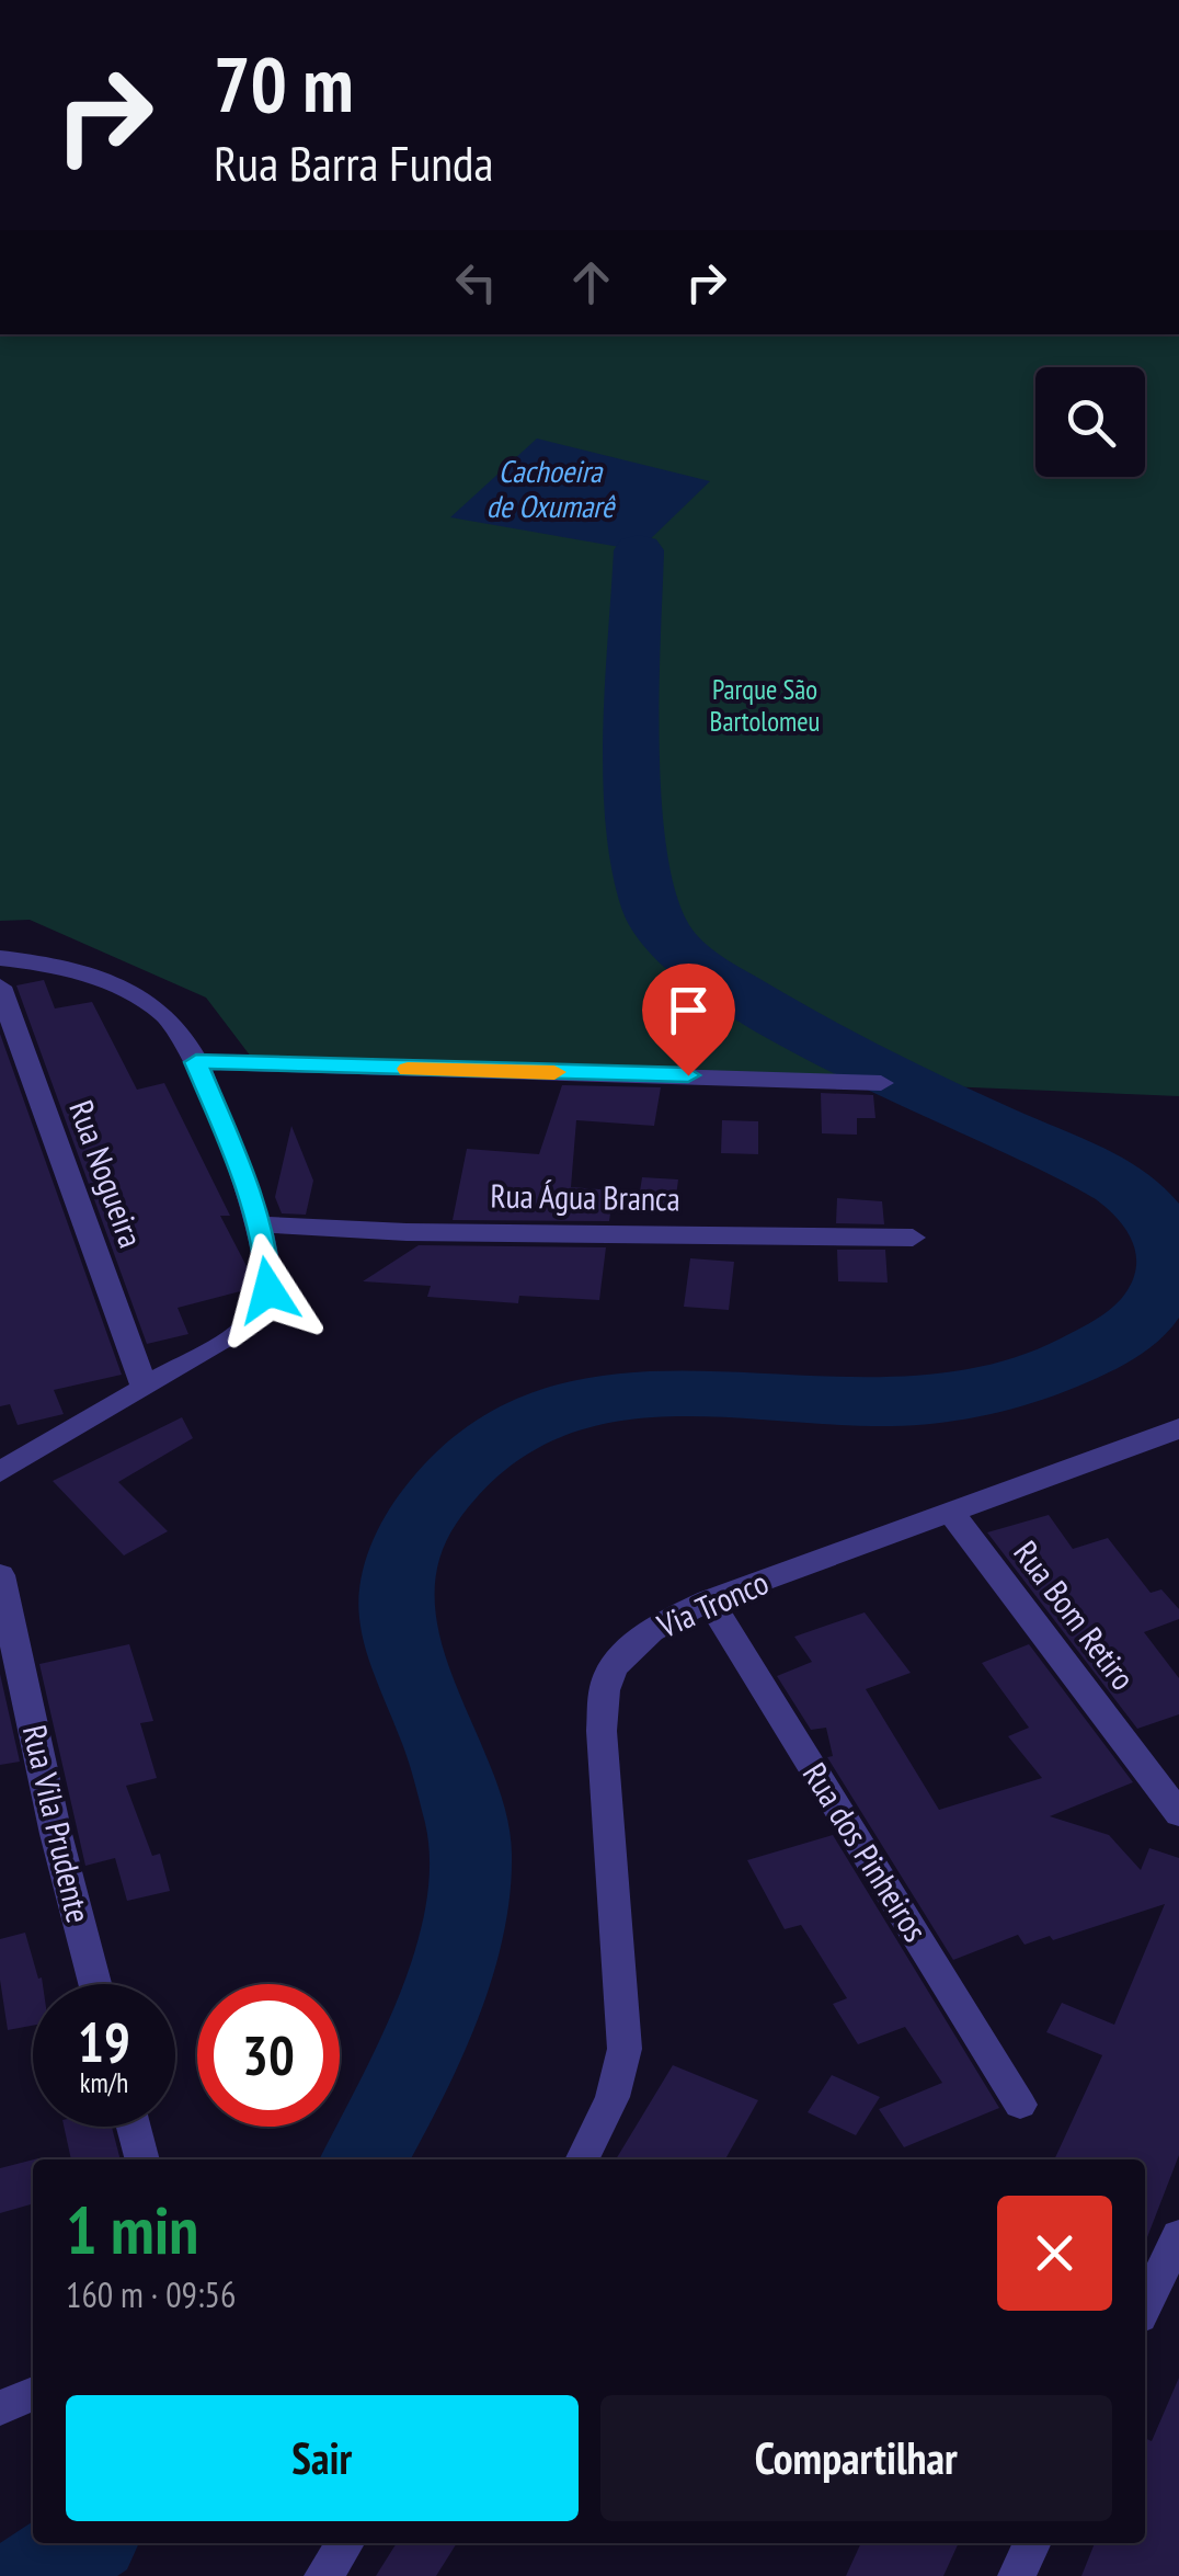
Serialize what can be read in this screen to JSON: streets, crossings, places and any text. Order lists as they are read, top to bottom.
{
  "streets": {
    "street": [
      "Rua Nogueira",
      "Rua Água Branca",
      "Via Tronco",
      "Rua Bom Retiro",
      "Rua Vila Prudente",
      "Rua dos Pinheiros"
    ]
  },
  "crossings": [
    ["Via Tronco", "Rua Bom Retiro"],
    ["Via Tronco", "Rua dos Pinheiros"]
  ],
  "water": ["Cachoeira de Oxumarê"],
  "parks": ["Parque São Bartolomeu"],
  "page": {
    "turn": ["70 m", "Rua Barra Funda"],
    "speed": "19 km/h",
    "limit": "30",
    "heading": ["1 min", "160 m · 09:56"],
    "buttons": ["Sair", "Compartilhar"]
  }
}
